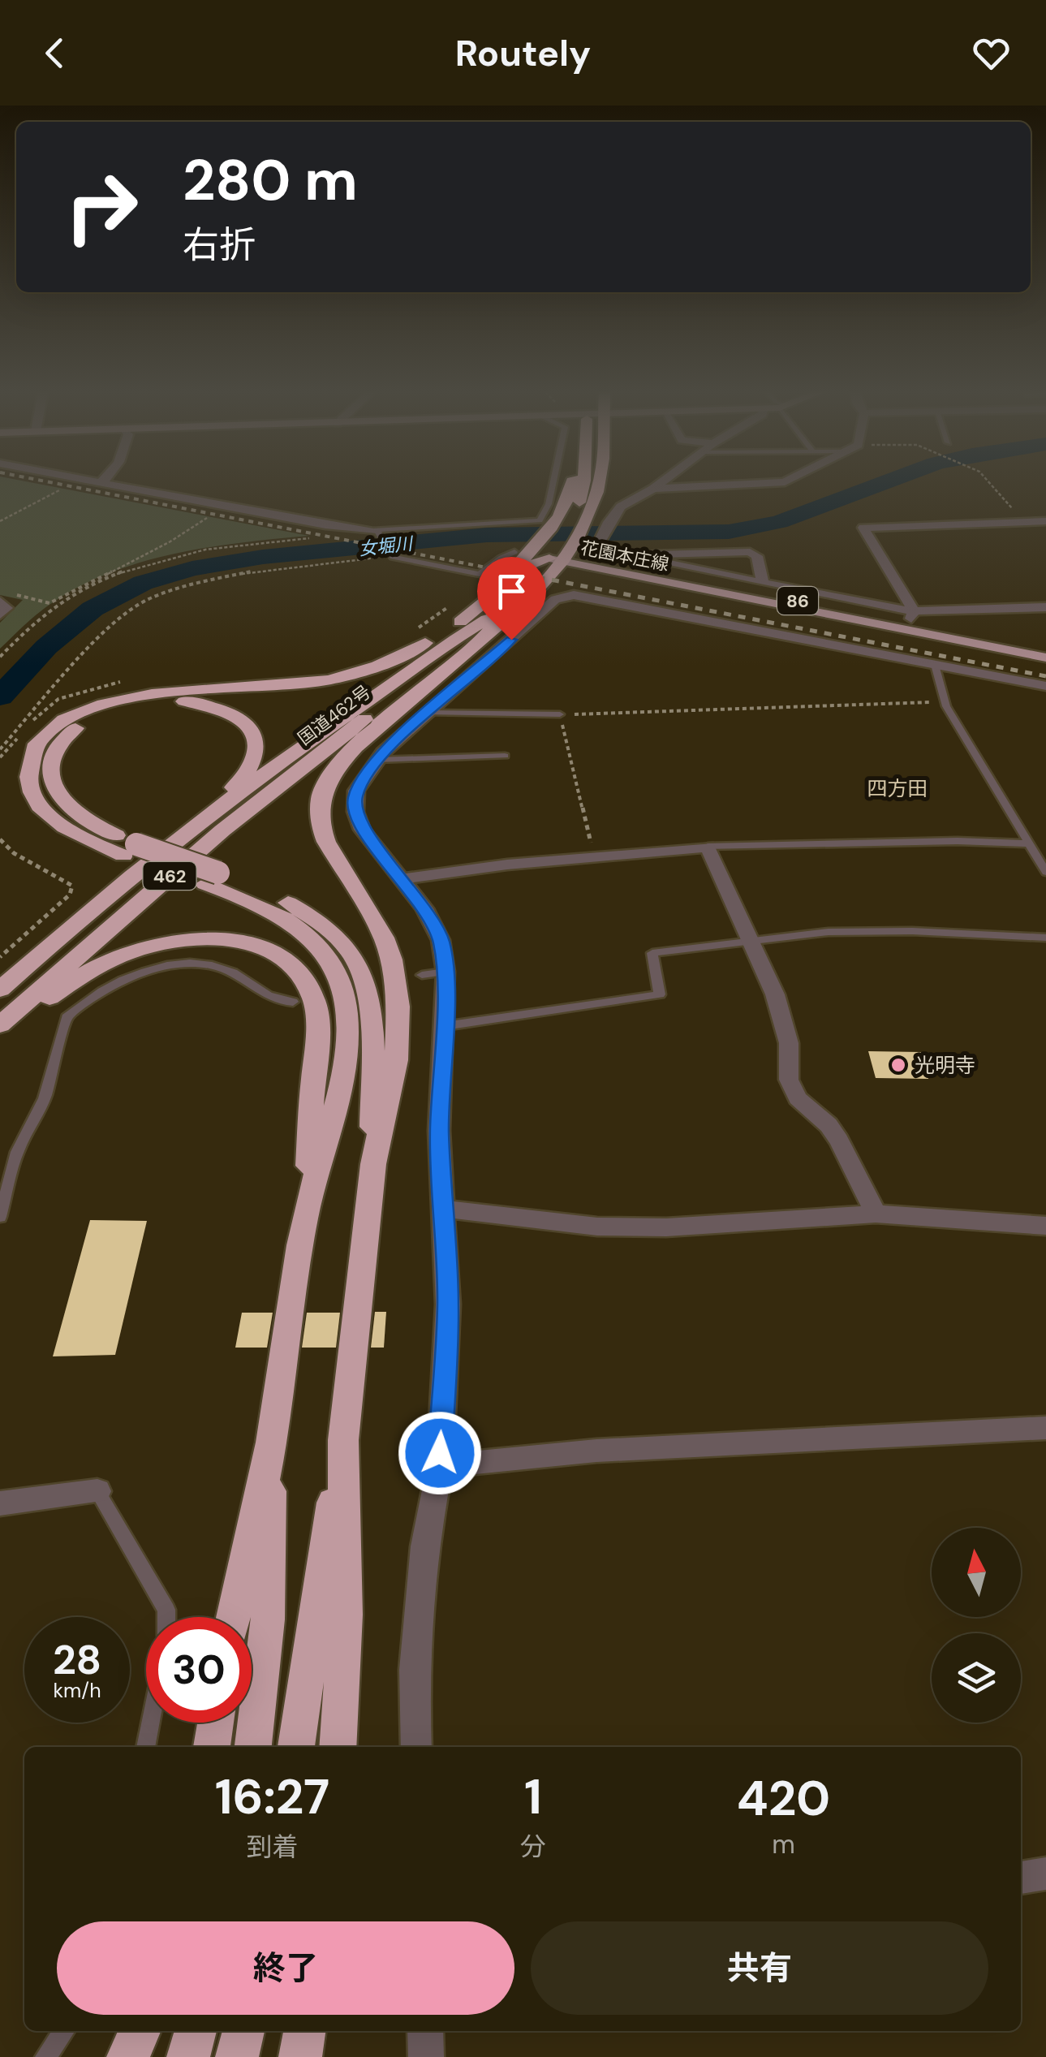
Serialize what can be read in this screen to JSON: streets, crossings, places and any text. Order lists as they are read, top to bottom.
{
  "streets": {
    "highway": ["国道462号", "462"],
    "main road": ["花園本庄線", "86"]
  },
  "crossings": [
    ["花園本庄線", "国道462号"]
  ],
  "districts": ["四方田"],
  "water": ["女堀川"],
  "places": ["光明寺"],
  "north": "top",
  "page": {
    "header": "Routely",
    "turn": ["280 m", "右折"],
    "speed": "28 km/h",
    "limit": "30",
    "eta": [
      "16:27",
      "到着",
      "1",
      "分",
      "420",
      "m"
    ],
    "buttons": ["終了", "共有"]
  }
}
